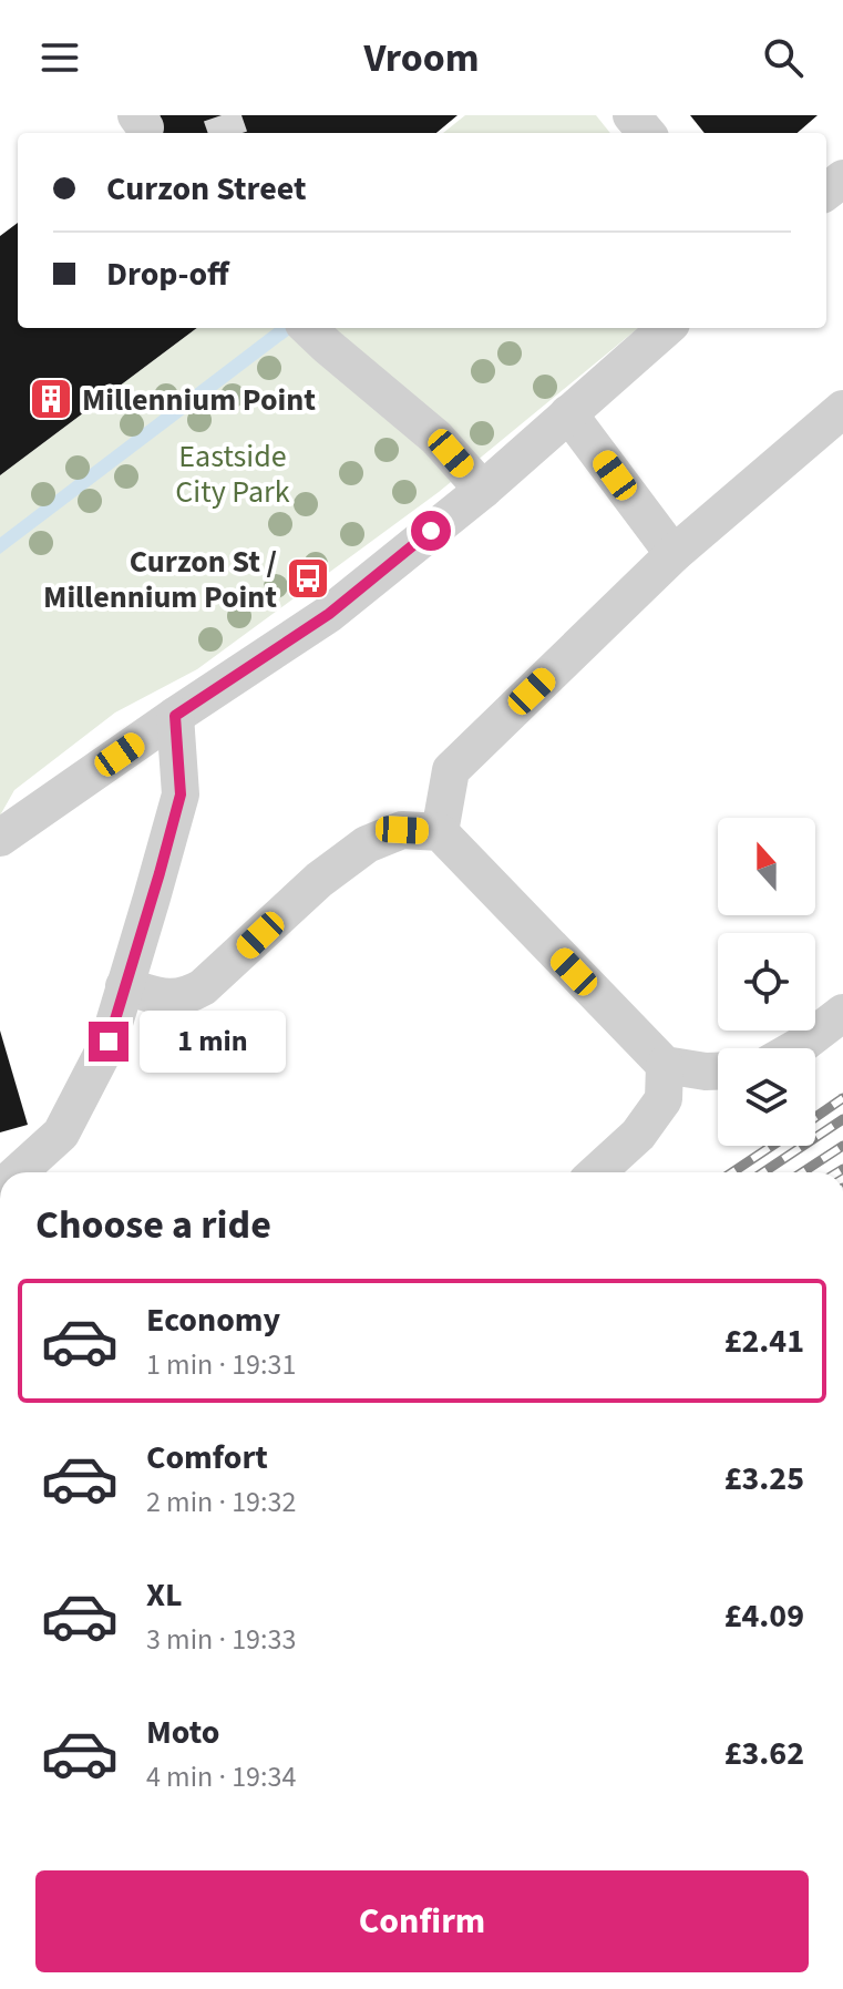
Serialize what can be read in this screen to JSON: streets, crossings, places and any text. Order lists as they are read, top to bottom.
{
  "parks": ["Eastside City Park"],
  "places": {
    "building": ["Millennium Point"],
    "bus stop": ["Curzon St / Millennium Point"]
  },
  "north": "top",
  "page": {
    "header": "Vroom",
    "banner": ["Curzon Street", "Drop-off"],
    "bubble": "1 min",
    "heading": "Choose a ride",
    "list": [
      {
        "name": "Economy",
        "note": "1 min · 19:31",
        "value": "£2.41"
      },
      {
        "name": "Comfort",
        "note": "2 min · 19:32",
        "value": "£3.25"
      },
      {
        "name": "XL",
        "note": "3 min · 19:33",
        "value": "£4.09"
      },
      {
        "name": "Moto",
        "note": "4 min · 19:34",
        "value": "£3.62"
      }
    ],
    "buttons": "Confirm"
  }
}
